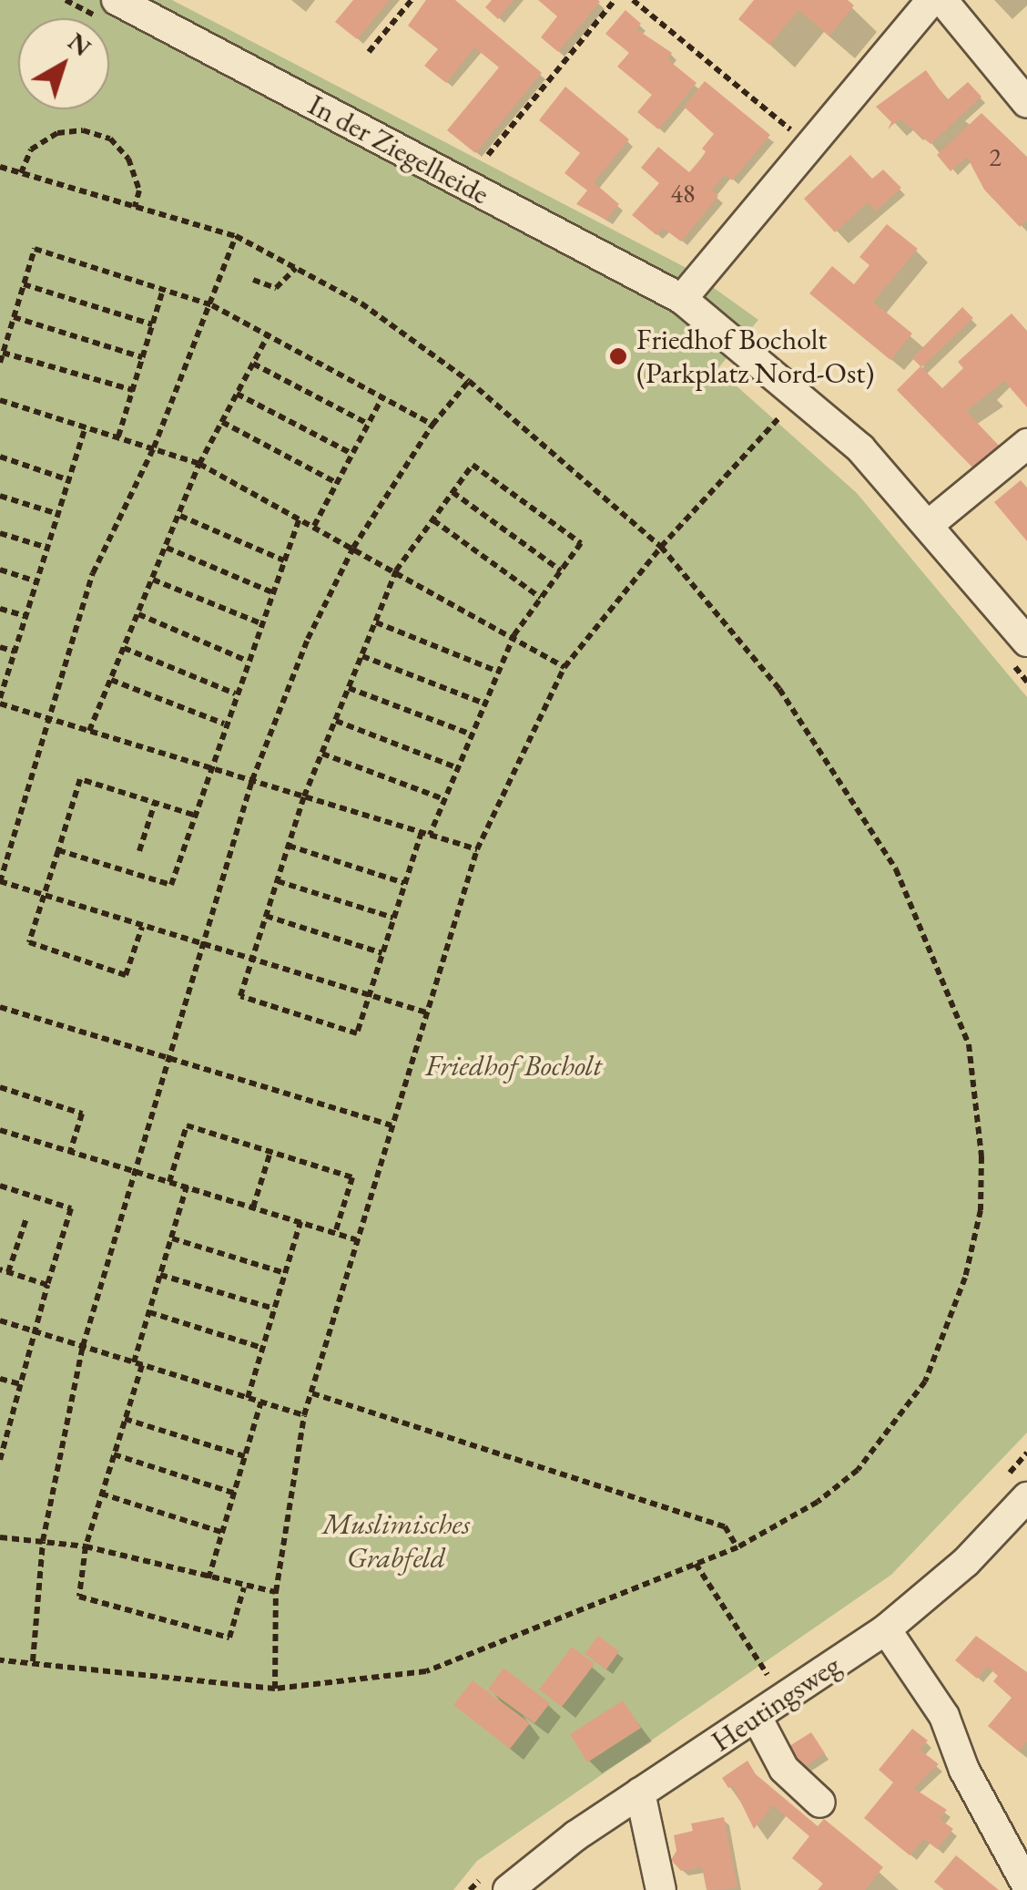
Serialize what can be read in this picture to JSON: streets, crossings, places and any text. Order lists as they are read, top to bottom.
{
  "streets": {
    "street": ["In der Ziegelheide", "Heutingsweg"]
  },
  "parks": ["Friedhof Bocholt", "Muslimisches Grabfeld"],
  "places": ["Friedhof Bocholt (Parkplatz Nord-Ost)"],
  "house_numbers": ["2", "48"],
  "north": "top right"
}
